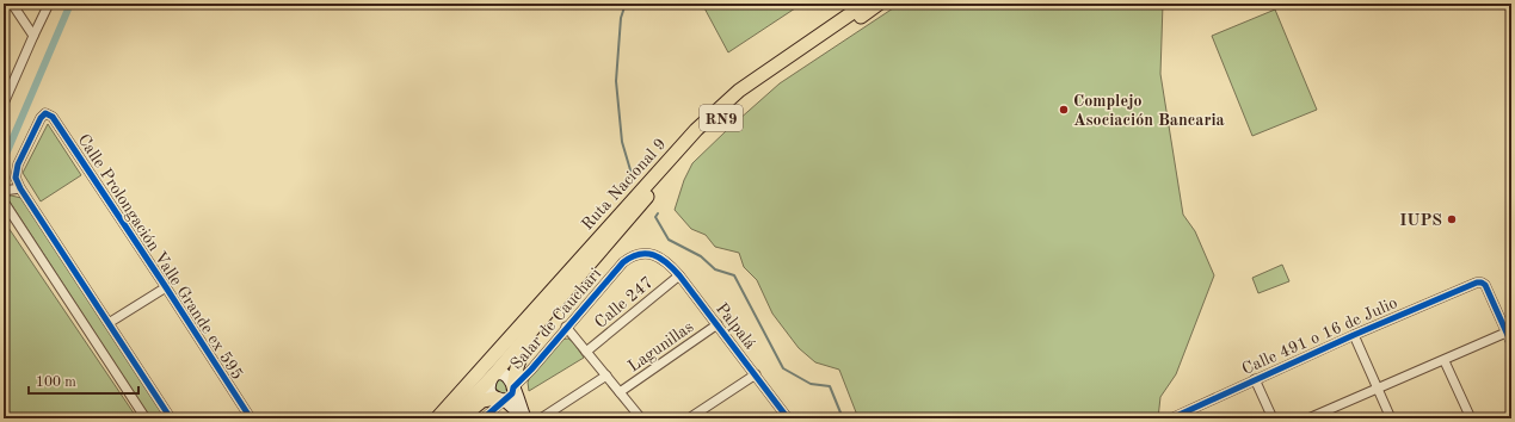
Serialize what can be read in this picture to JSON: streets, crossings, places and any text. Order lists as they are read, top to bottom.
{
  "streets": {
    "main road": ["RN9", "Ruta Nacional 9"],
    "street": [
      "Calle Prolongación Valle Grande ex 595",
      "Calle 247",
      "Salar de Cauchari",
      "Palpalá",
      "Calle 491 o 16 de Julio",
      "Lagunillas"
    ]
  },
  "crossings": [
    ["Ruta Nacional 9", "Salar de Cauchari"],
    ["Calle 247", "Palpalá"],
    ["Salar de Cauchari", "Palpalá"],
    ["Palpalá", "Lagunillas"]
  ],
  "places": ["Complejo Asociación Bancaria", "IUPS"],
  "scale_bar": "100 m"
}
